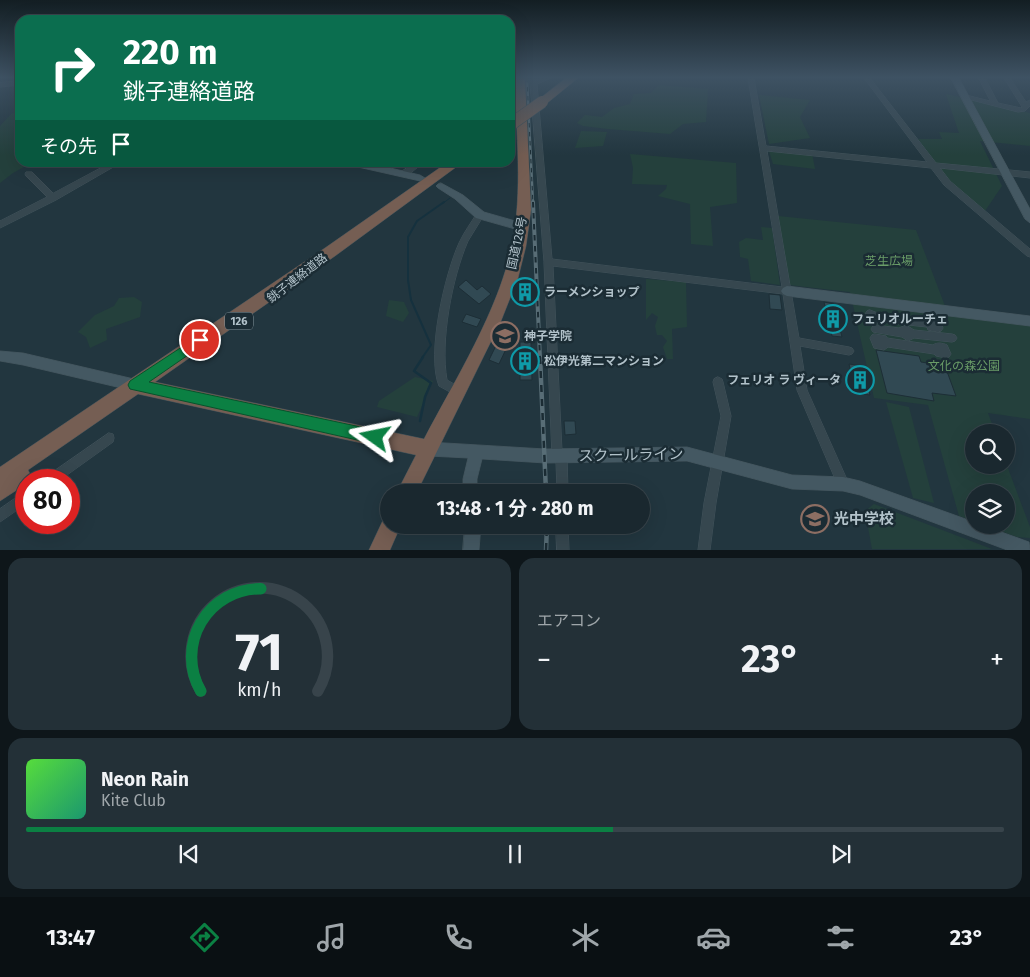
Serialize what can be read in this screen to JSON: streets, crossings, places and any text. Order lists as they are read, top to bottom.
{
  "streets": {
    "highway": ["国道126号", "銚子連絡道路", "126"],
    "street": ["スクールライン"]
  },
  "crossings": [
    ["国道126号", "スクールライン"],
    ["銚子連絡道路", "126"]
  ],
  "parks": ["芝生広場", "文化の森公園"],
  "places": {
    "building": [
      "ラーメンショップ",
      "フェリオルーチェ",
      "松伊光第二マンション",
      "フェリオ ラ ヴィータ"
    ],
    "school or university": ["神子学院", "光中学校"]
  },
  "page": {
    "turn": ["220 m", "銚子連絡道路"],
    "then": "その先",
    "limit": "80",
    "trip": "13:48 · 1 分 · 280 m",
    "tile": "エアコン",
    "heat": ["−", "23°", "+"],
    "song": ["Neon Rain", "Kite Club"],
    "tabs": ["13:47", "23°"],
    "gauge": ["71", "km/h"]
  }
}
